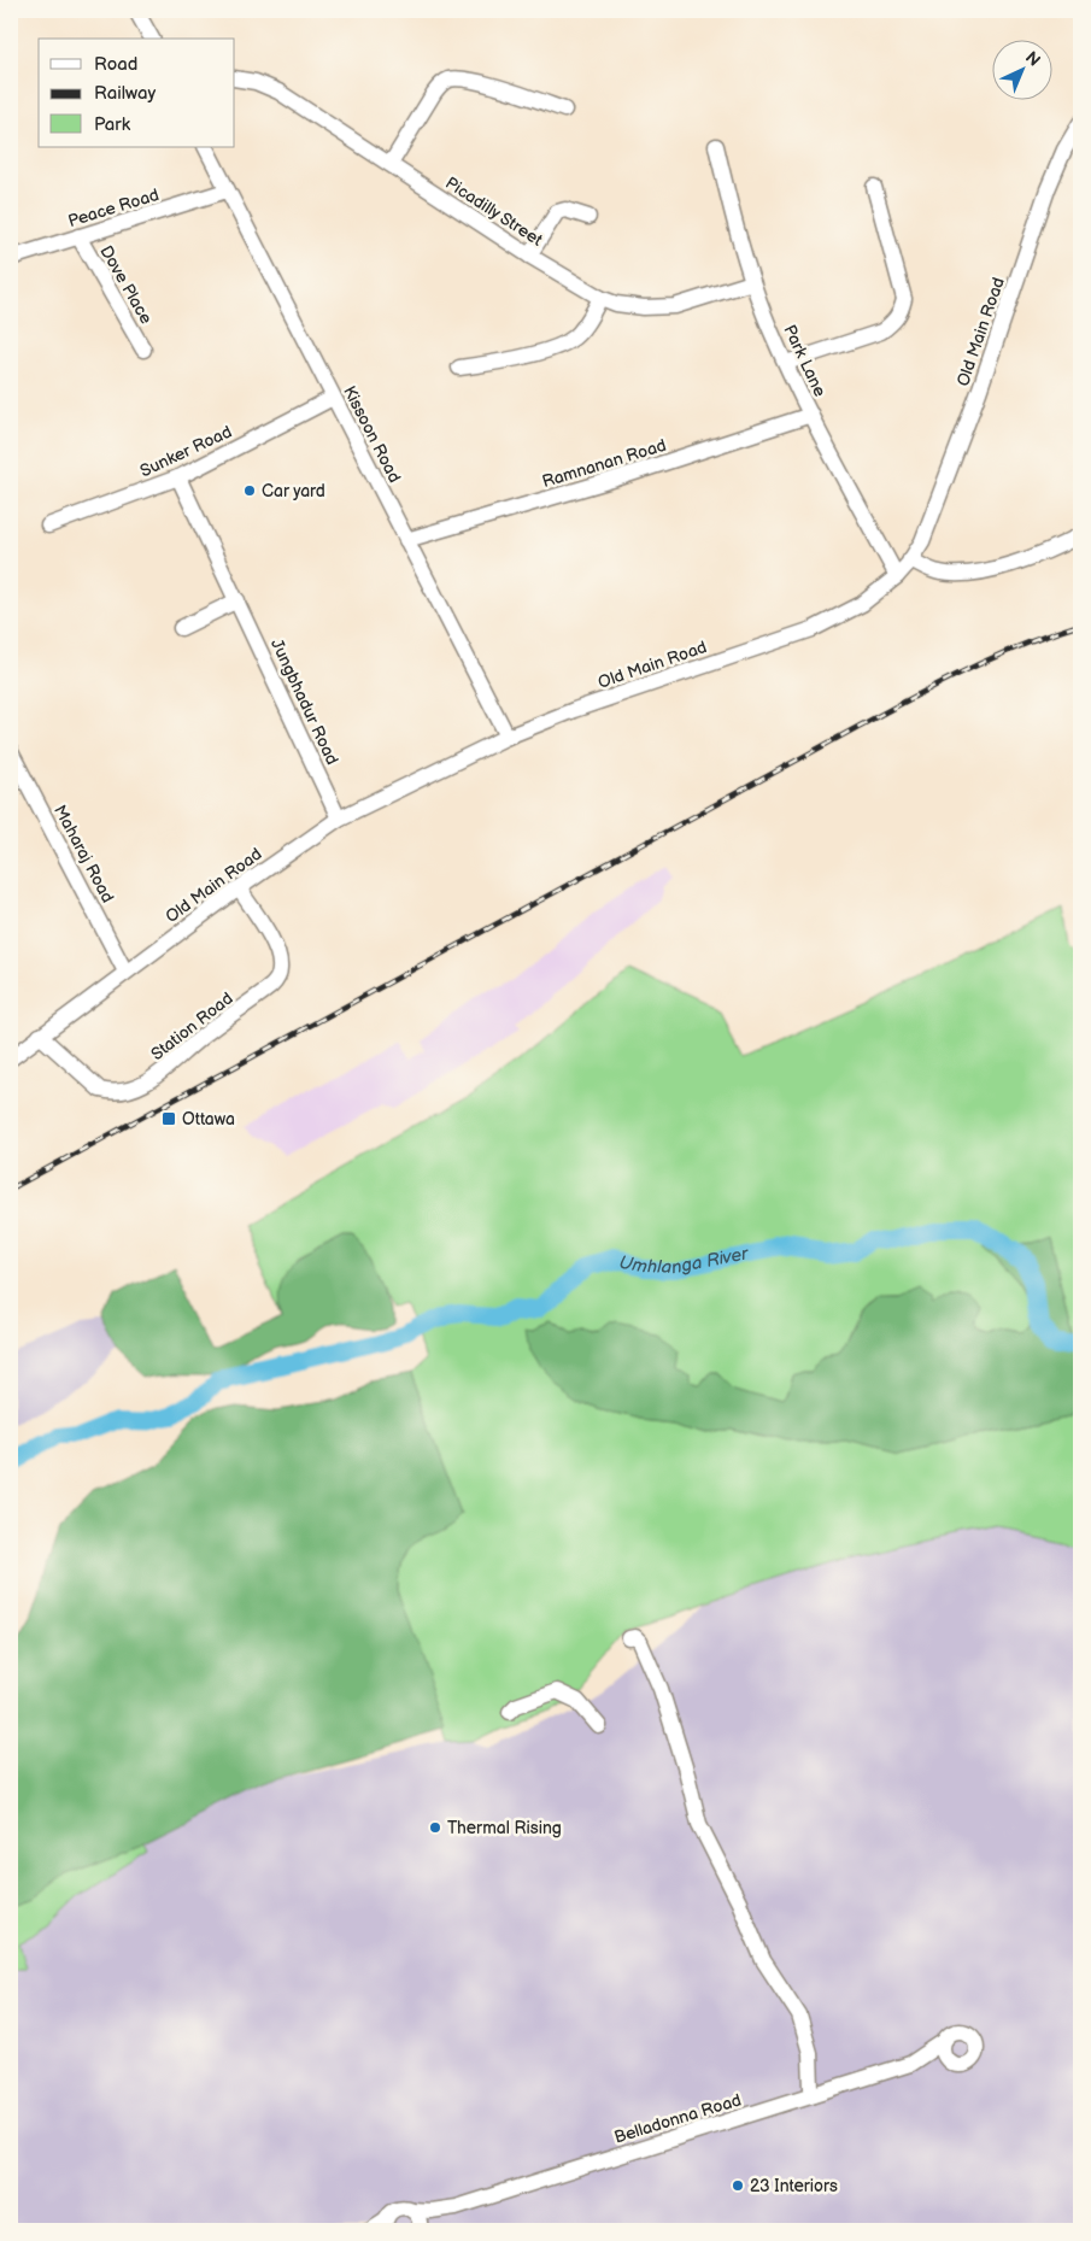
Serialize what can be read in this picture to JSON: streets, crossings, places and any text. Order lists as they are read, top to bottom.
{
  "streets": {
    "street": [
      "Peace Road",
      "Picadilly Street",
      "Dove Place",
      "Old Main Road",
      "Park Lane",
      "Kissoon Road",
      "Sunker Road",
      "Ramnanan Road",
      "Jungbhadur Road",
      "Maharaj Road",
      "Station Road",
      "Belladonna Road"
    ]
  },
  "crossings": [
    ["Peace Road", "Dove Place"],
    ["Peace Road", "Kissoon Road"],
    ["Picadilly Street", "Park Lane"],
    ["Old Main Road", "Park Lane"],
    ["Old Main Road", "Kissoon Road"],
    ["Old Main Road", "Jungbhadur Road"],
    ["Old Main Road", "Maharaj Road"],
    ["Old Main Road", "Station Road"],
    ["Park Lane", "Ramnanan Road"],
    ["Kissoon Road", "Sunker Road"],
    ["Kissoon Road", "Ramnanan Road"],
    ["Sunker Road", "Jungbhadur Road"]
  ],
  "water": ["Umhlanga River"],
  "places": {
    "other": ["Car yard", "Thermal Rising", "23 Interiors"],
    "transit": ["Ottawa"]
  },
  "legend": ["Road", "Railway", "Park"],
  "north": "top right"
}
